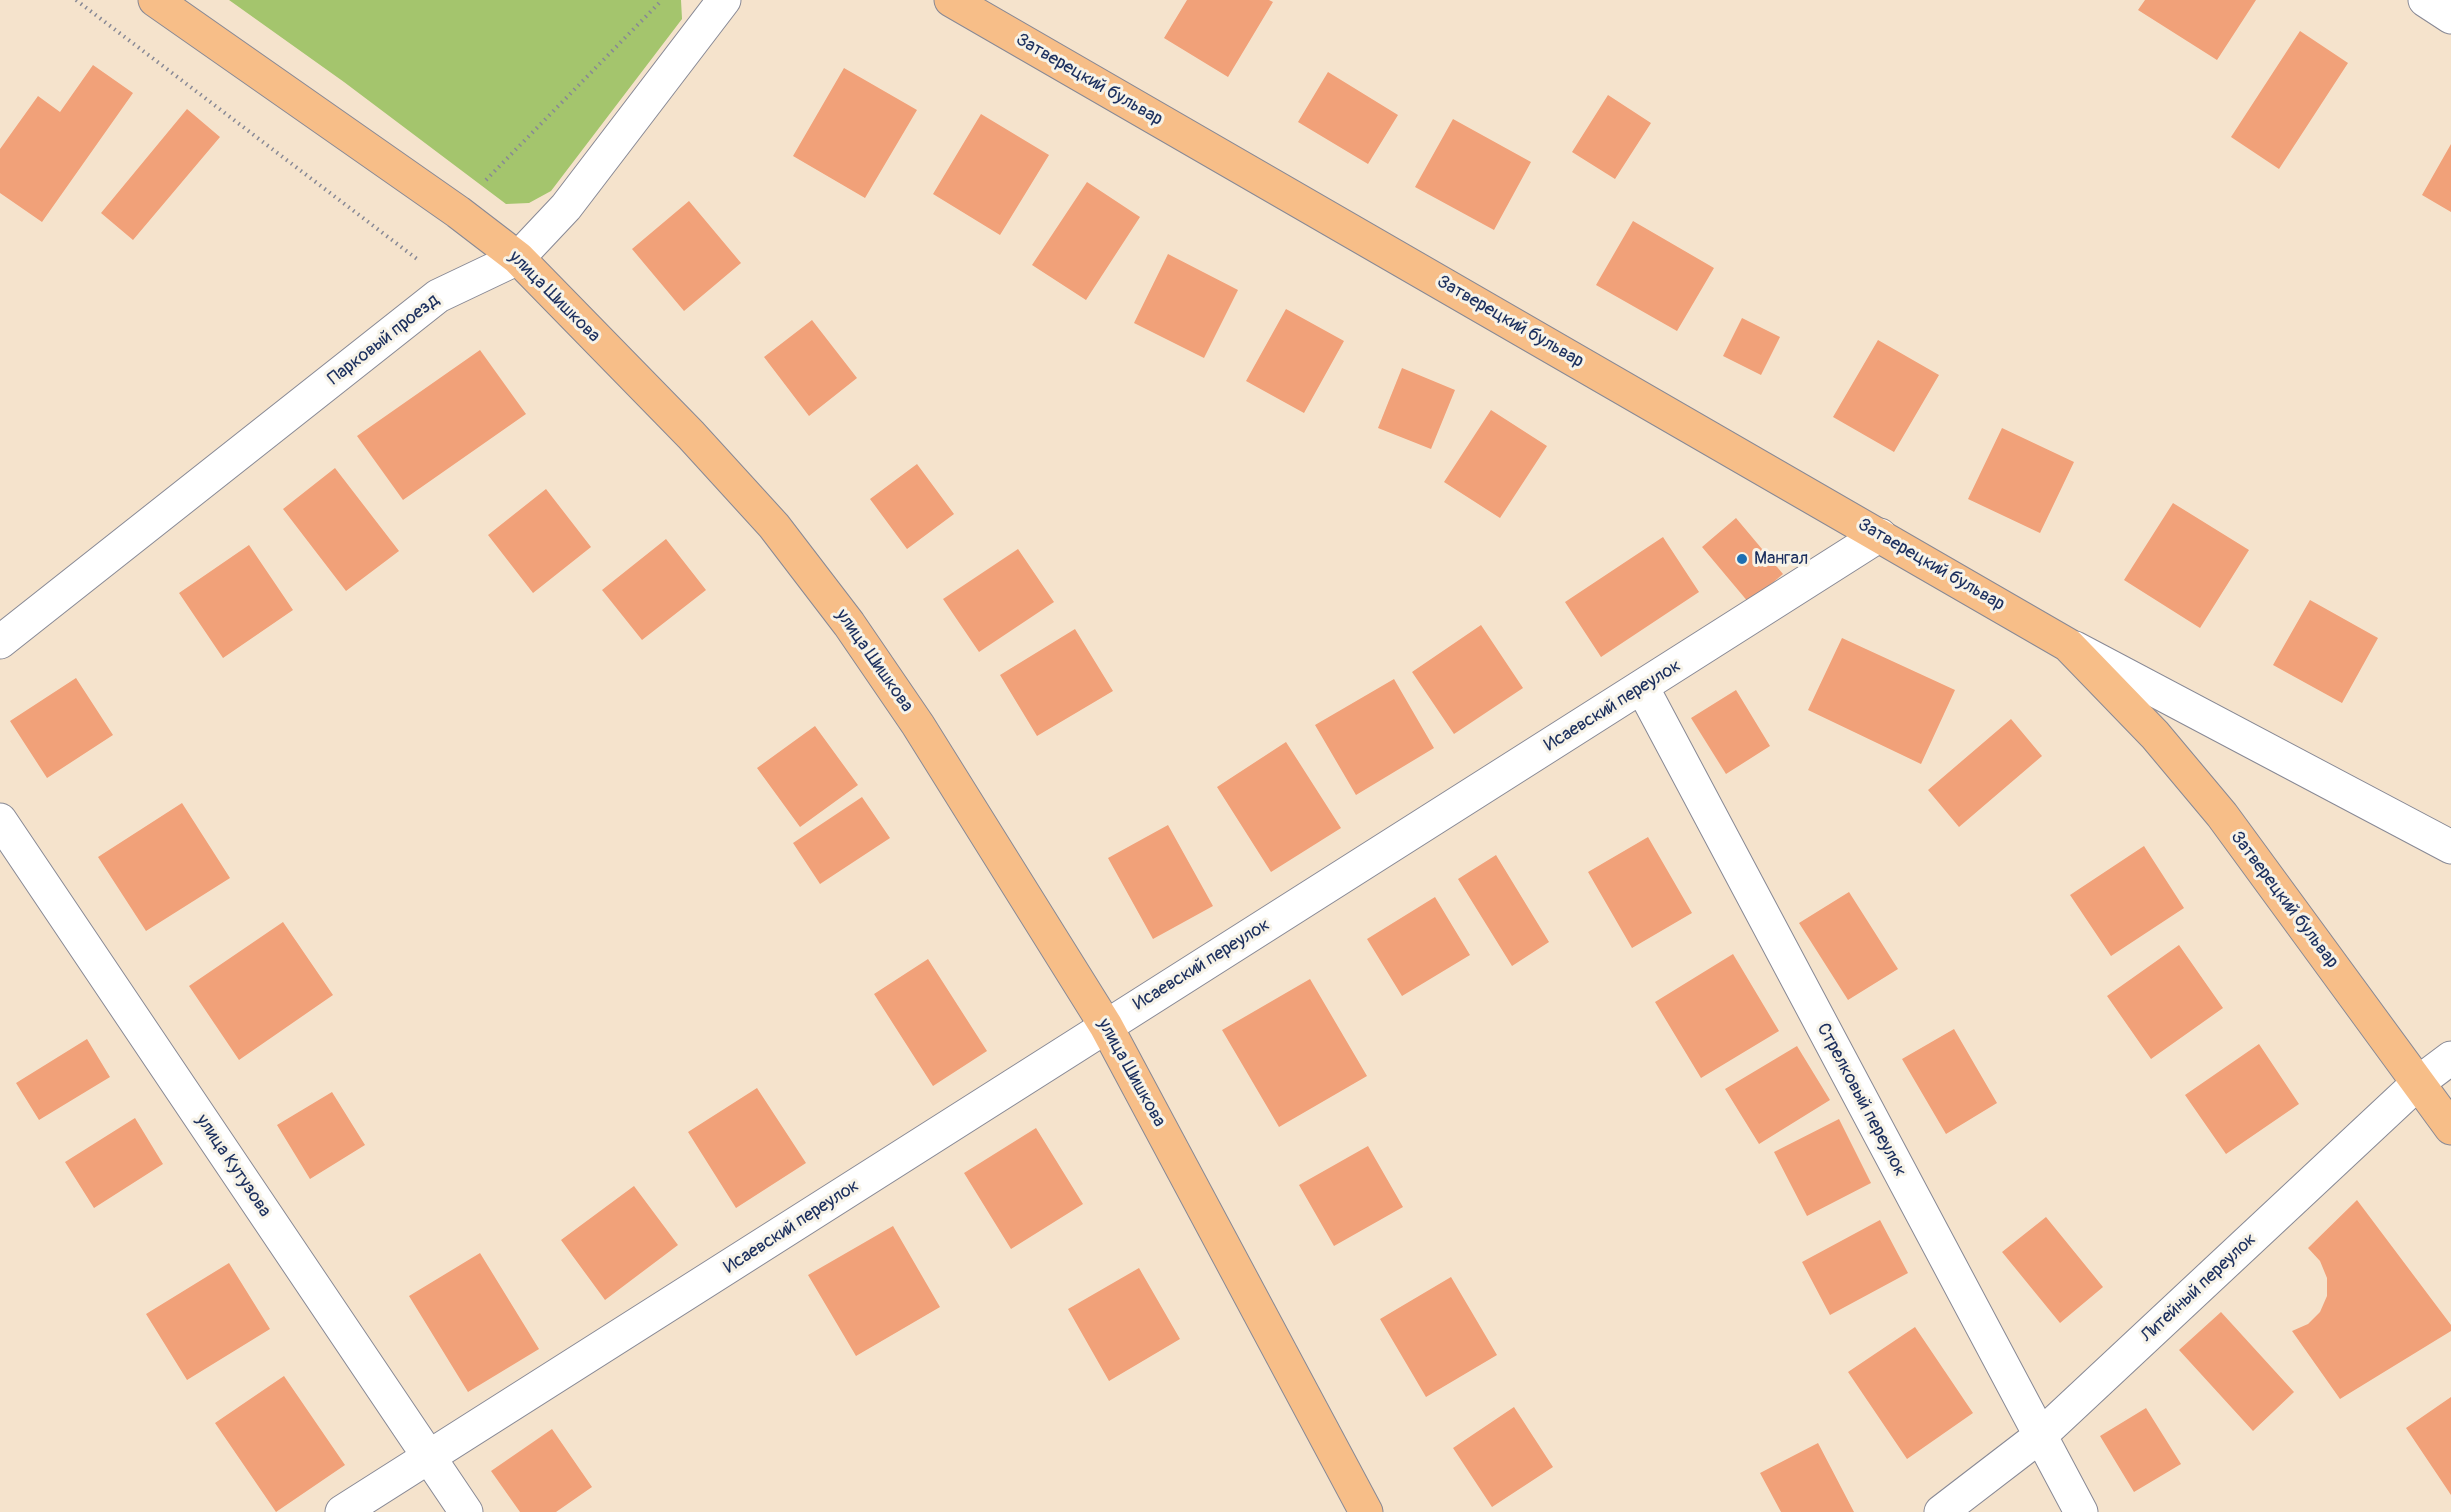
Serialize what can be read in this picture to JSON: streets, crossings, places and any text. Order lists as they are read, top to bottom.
{
  "streets": {
    "main road": ["Затверецкий бульвар", "улица Шишкова"],
    "street": [
      "Парковый проезд",
      "Исаевский переулок",
      "Стрелковый переулок",
      "улица Кутузова",
      "Литейный переулок"
    ]
  },
  "crossings": [
    ["Затверецкий бульвар", "Исаевский переулок"],
    ["Затверецкий бульвар", "Литейный переулок"],
    ["улица Шишкова", "Парковый проезд"],
    ["улица Шишкова", "Исаевский переулок"],
    ["Исаевский переулок", "Стрелковый переулок"],
    ["Исаевский переулок", "улица Кутузова"],
    ["Стрелковый переулок", "Литейный переулок"]
  ],
  "places": ["Мангал"]
}
